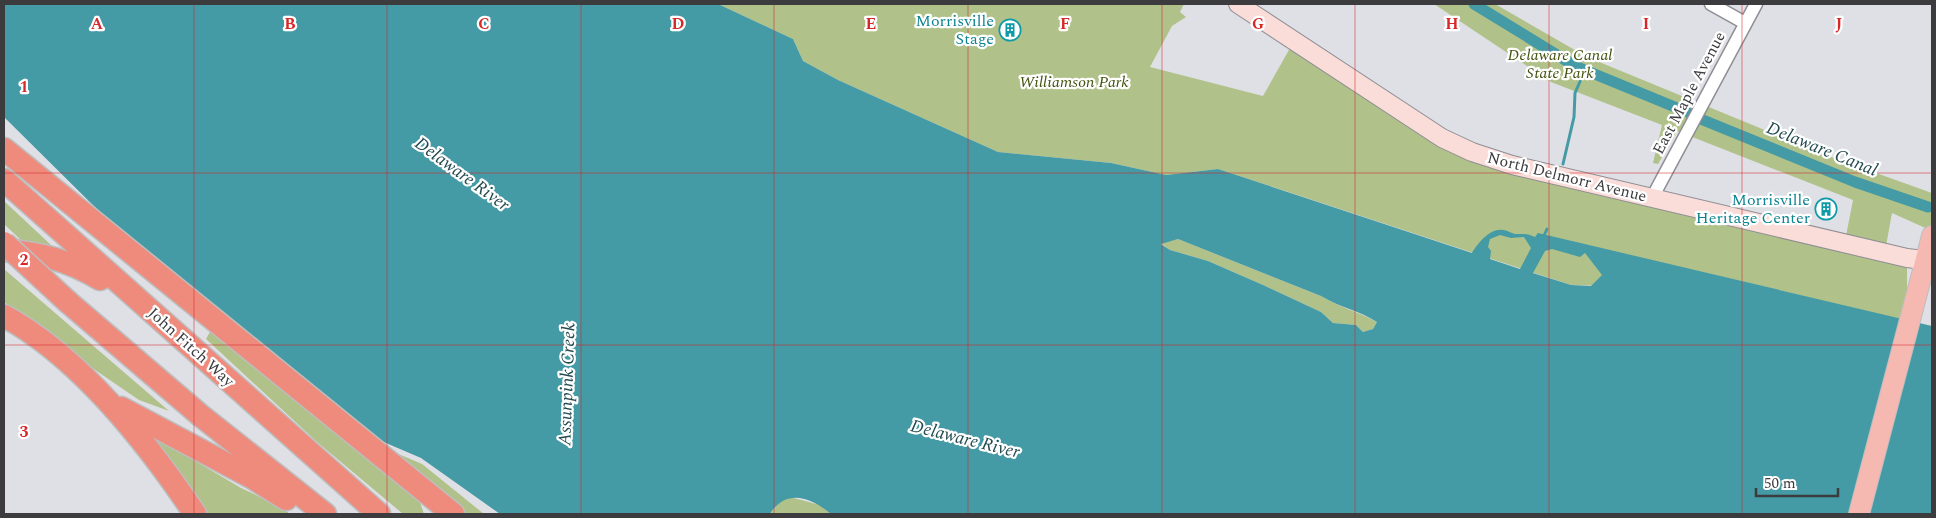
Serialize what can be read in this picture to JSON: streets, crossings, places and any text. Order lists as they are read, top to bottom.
{
  "streets": {
    "highway": ["John Fitch Way"],
    "main road": ["North Delmorr Avenue"],
    "street": ["East Maple Avenue"]
  },
  "crossings": [
    ["East Maple Avenue", "North Delmorr Avenue"]
  ],
  "water": ["Delaware Canal", "Delaware River", "Assunpink Creek"],
  "parks": ["Delaware Canal State Park", "Williamson Park"],
  "places": {
    "building": ["Morrisville Stage", "Morrisville Heritage Center"]
  },
  "scale_bar": "50 m",
  "grid": {
    "columns": [
      "A",
      "B",
      "C",
      "D",
      "E",
      "F",
      "G",
      "H",
      "I",
      "J"
    ],
    "rows": ["1", "2", "3"]
  }
}
